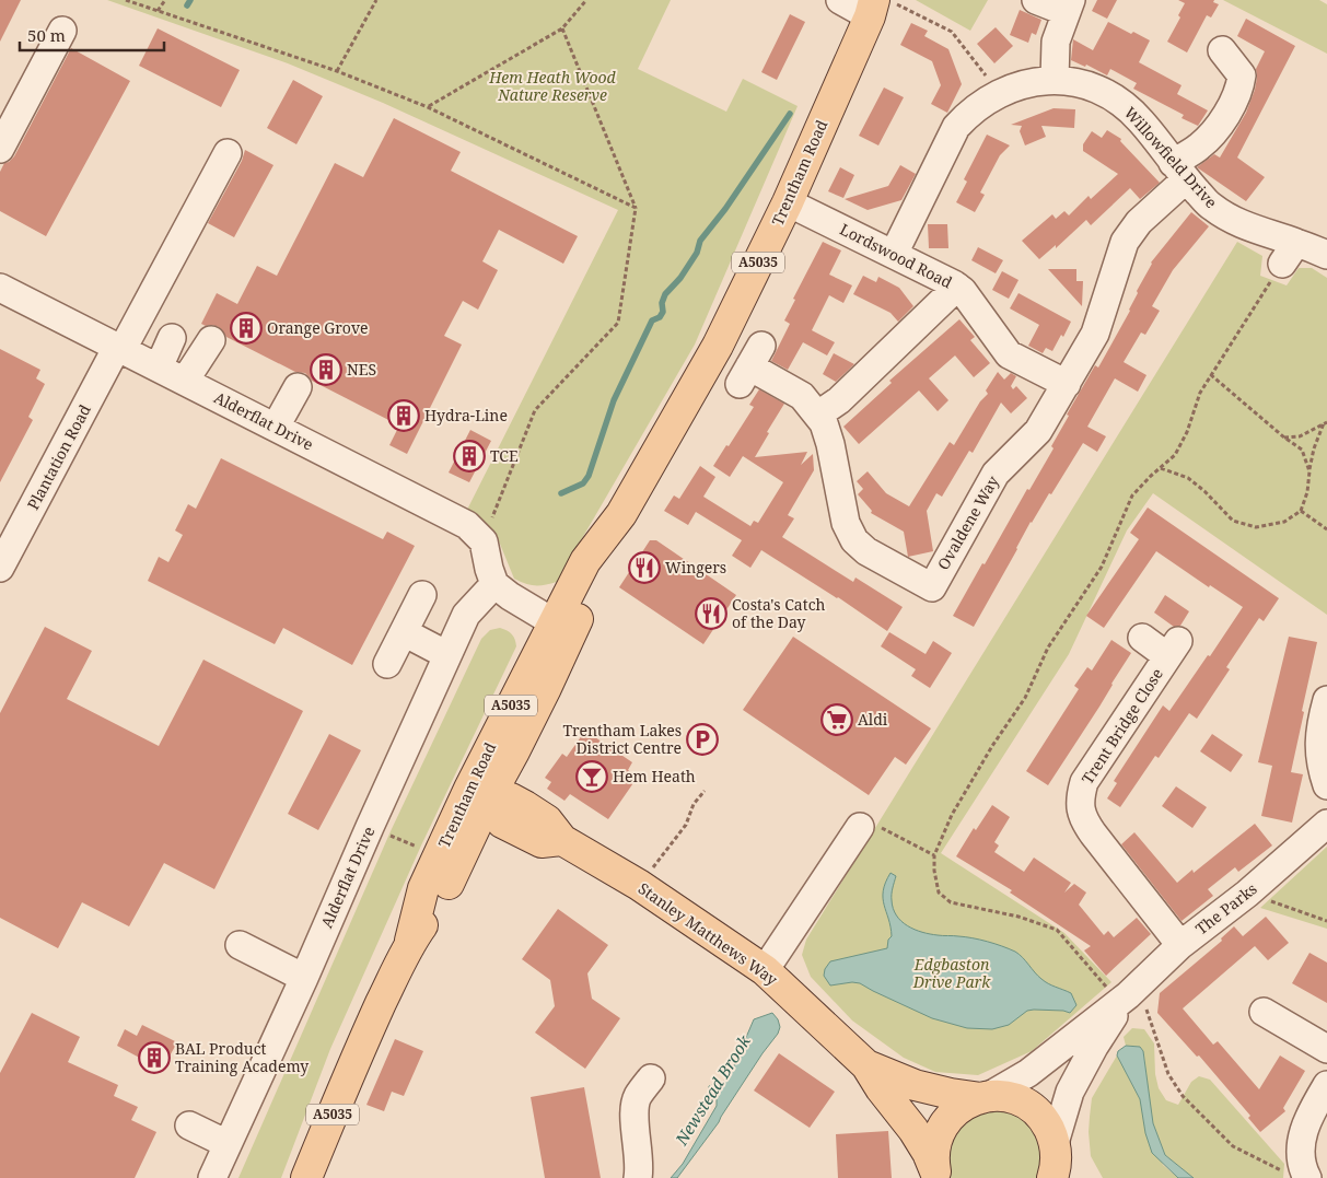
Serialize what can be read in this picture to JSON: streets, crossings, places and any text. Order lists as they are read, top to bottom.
{
  "streets": {
    "main road": ["Trentham Road", "A5035", "Stanley Matthews Way"],
    "street": [
      "Willowfield Drive",
      "Lordswood Road",
      "Alderflat Drive",
      "Plantation Road",
      "Ovaldene Way",
      "Trent Bridge Close",
      "The Parks"
    ]
  },
  "crossings": [
    ["Willowfield Drive", "Lordswood Road"],
    ["Willowfield Drive", "Ovaldene Way"],
    ["Trentham Road", "Lordswood Road"],
    ["Trentham Road", "Stanley Matthews Way"],
    ["Lordswood Road", "Ovaldene Way"],
    ["Alderflat Drive", "Plantation Road"],
    ["Trent Bridge Close", "The Parks"],
    ["The Parks", "Stanley Matthews Way"]
  ],
  "water": ["Newstead Brook"],
  "parks": ["Hem Heath Wood Nature Reserve", "Edgbaston Drive Park"],
  "places": {
    "building": [
      "Orange Grove",
      "NES",
      "Hydra-Line",
      "TCE",
      "BAL Product Training Academy"
    ],
    "restaurant": ["Wingers", "Costa's Catch of the Day"],
    "supermarket": ["Aldi"],
    "parking": ["Trentham Lakes District Centre"],
    "bar": ["Hem Heath"]
  },
  "scale_bar": "50 m"
}
